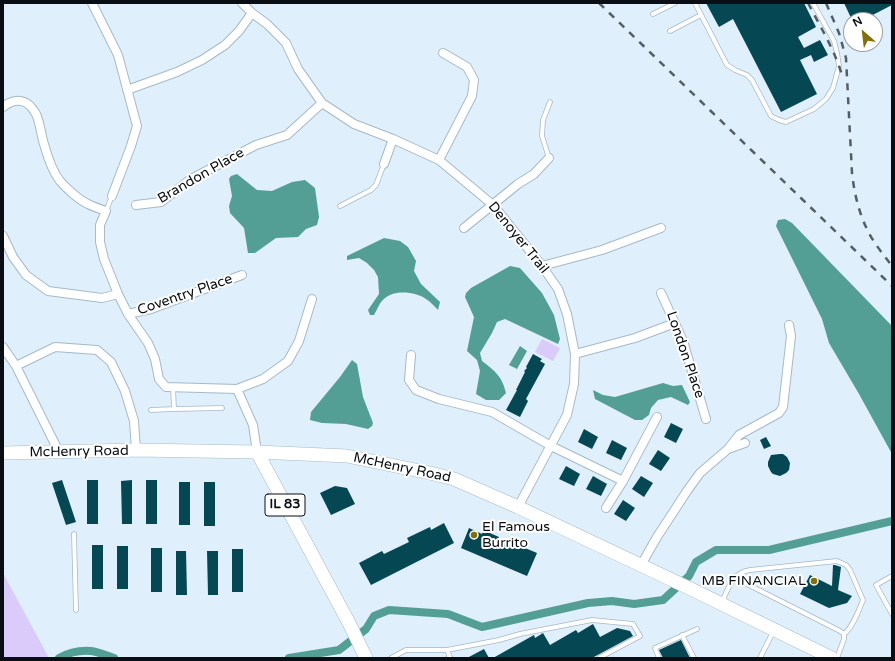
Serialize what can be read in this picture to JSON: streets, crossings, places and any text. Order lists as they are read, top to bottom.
{
  "streets": {
    "main road": ["McHenry Road", "IL 83"],
    "street": [
      "Brandon Place",
      "Denoyer Trail",
      "Coventry Place",
      "London Place"
    ]
  },
  "crossings": [
    ["Brandon Place", "Denoyer Trail"],
    ["Denoyer Trail", "McHenry Road"],
    ["McHenry Road", "IL 83"]
  ],
  "places": ["El Famous Burrito", "MB FINANCIAL"],
  "north": "top left"
}
